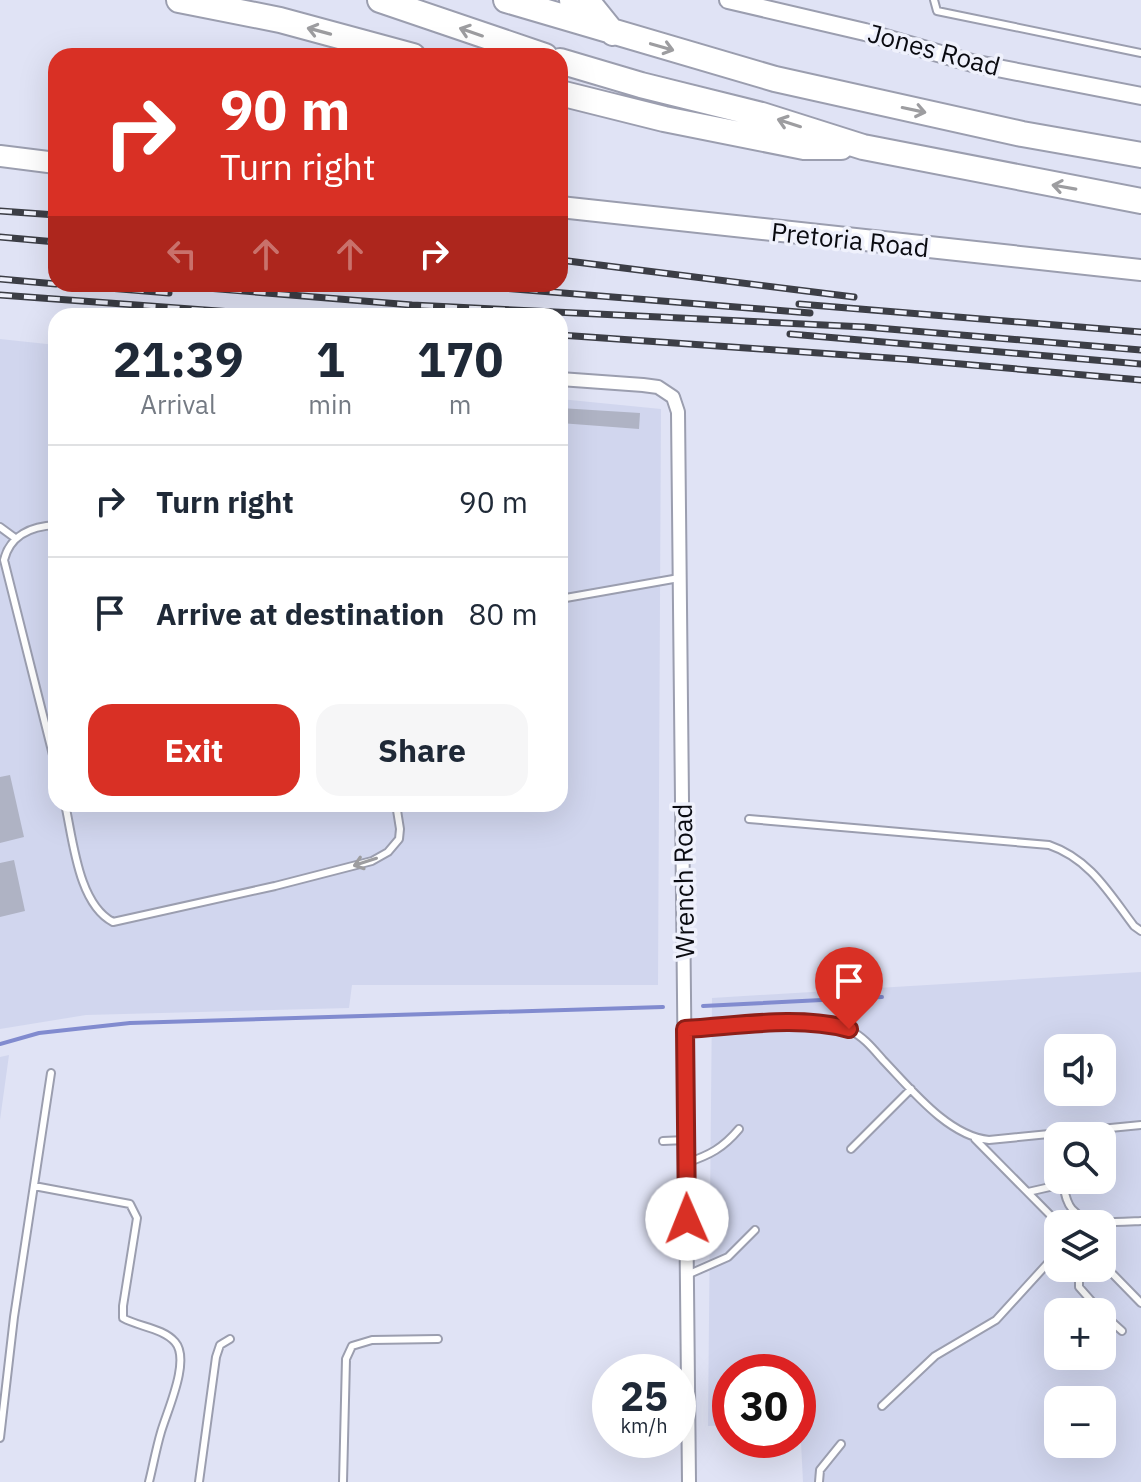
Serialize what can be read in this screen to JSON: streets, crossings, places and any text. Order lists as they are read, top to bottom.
{
  "streets": {
    "main road": ["Pretoria Road"],
    "street": ["Jones Road", "Wrench Road"]
  },
  "page": {
    "turn": ["90 m", "Turn right"],
    "eta": [
      "21:39",
      "Arrival",
      "1",
      "min",
      "170",
      "m"
    ],
    "list": [
      {
        "name": "Turn right",
        "value": "90 m"
      },
      {
        "name": "Arrive at destination",
        "value": "80 m"
      }
    ],
    "buttons": ["Exit", "Share"],
    "map_buttons": ["+", "−"],
    "speed": "25 km/h",
    "limit": "30"
  }
}
